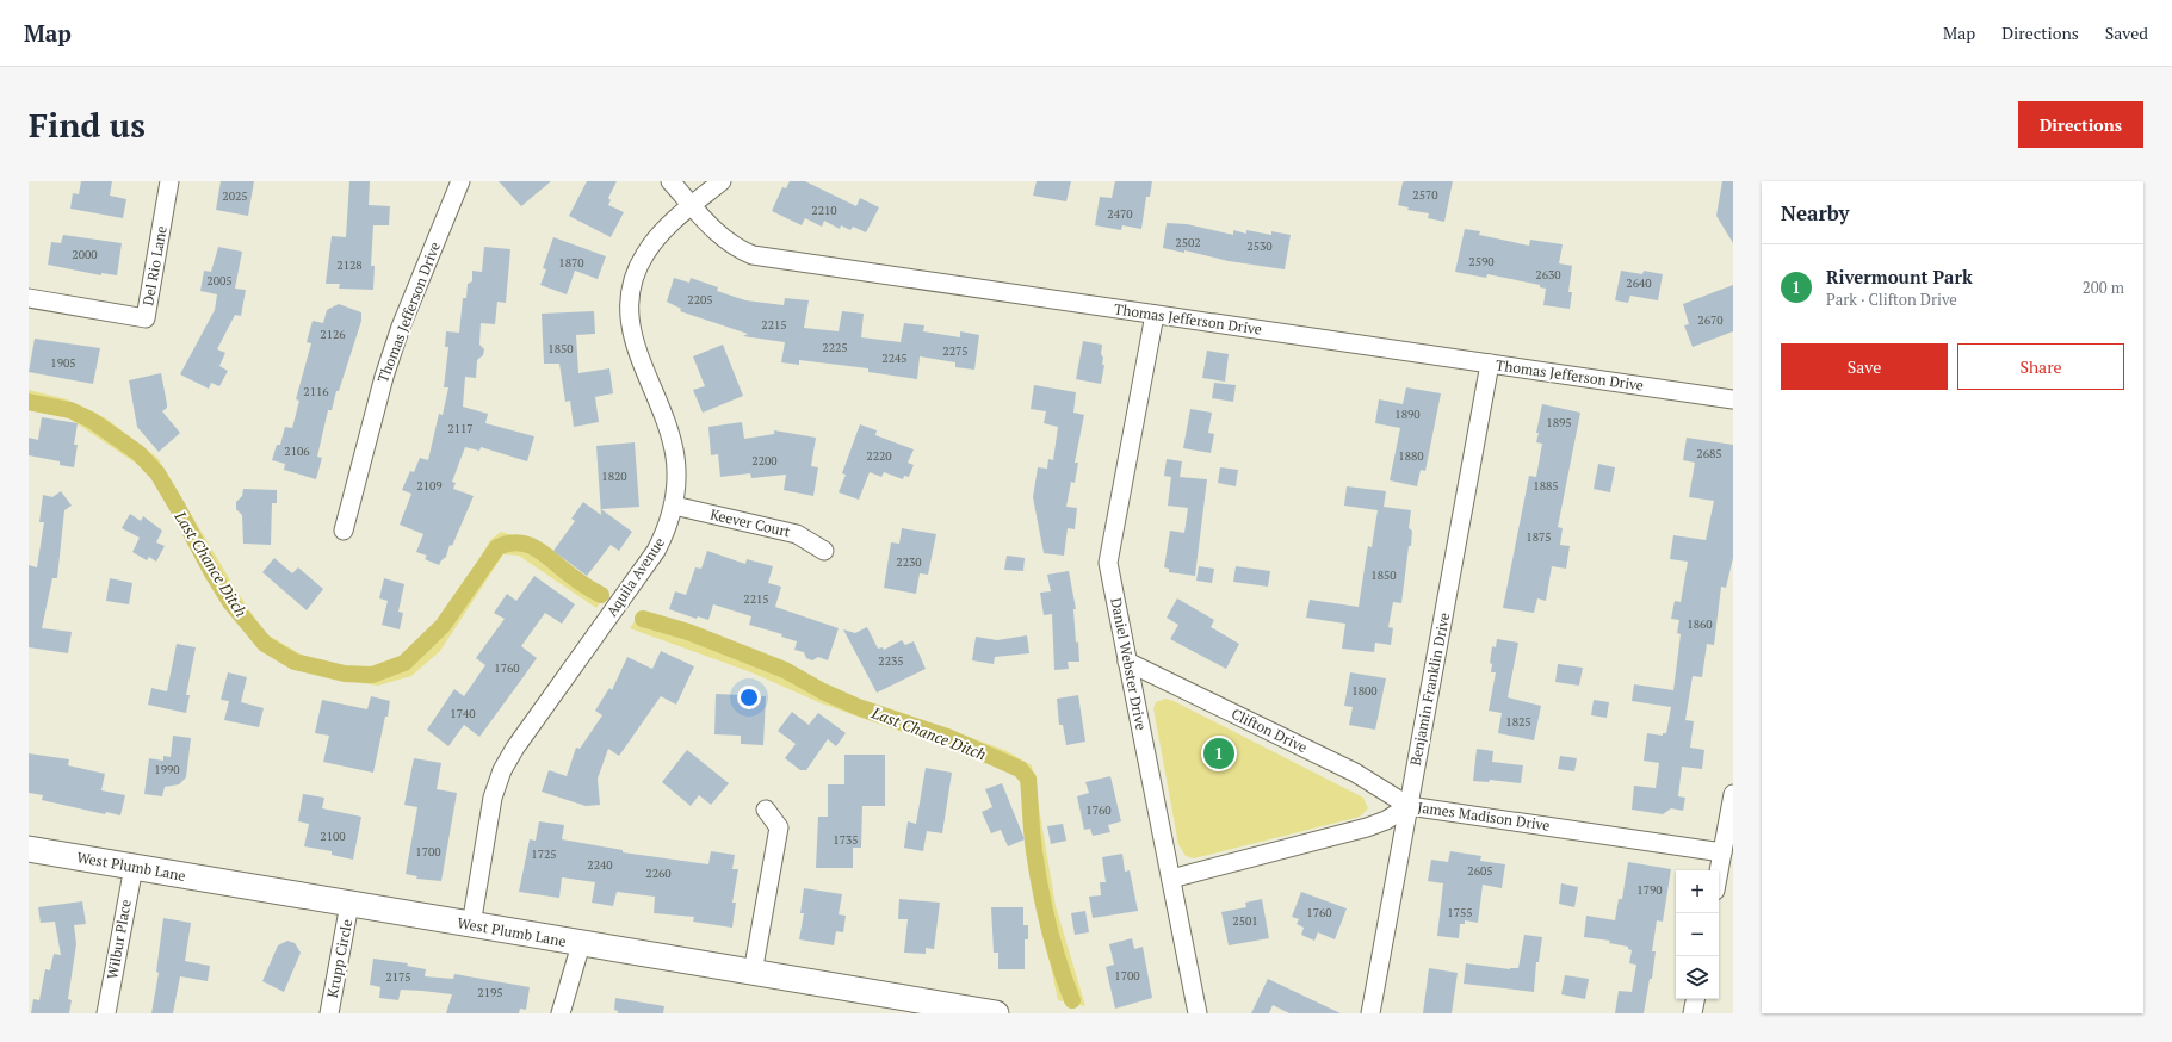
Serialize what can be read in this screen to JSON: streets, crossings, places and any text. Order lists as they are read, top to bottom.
{
  "streets": {
    "main road": ["West Plumb Lane"],
    "street": [
      "Del Rio Lane",
      "Thomas Jefferson Drive",
      "Keever Court",
      "Aquila Avenue",
      "Daniel Webster Drive",
      "Benjamin Franklin Drive",
      "Clifton Drive",
      "James Madison Drive",
      "Wilbur Place",
      "Krupp Circle"
    ]
  },
  "crossings": [
    ["Thomas Jefferson Drive", "Aquila Avenue"],
    ["Thomas Jefferson Drive", "Daniel Webster Drive"],
    ["Thomas Jefferson Drive", "Benjamin Franklin Drive"],
    ["Keever Court", "Aquila Avenue"],
    ["Aquila Avenue", "West Plumb Lane"],
    ["Daniel Webster Drive", "Clifton Drive"],
    ["Daniel Webster Drive", "James Madison Drive"],
    ["Benjamin Franklin Drive", "Clifton Drive"],
    ["Benjamin Franklin Drive", "James Madison Drive"],
    ["Clifton Drive", "James Madison Drive"],
    ["West Plumb Lane", "Wilbur Place"],
    ["West Plumb Lane", "Krupp Circle"]
  ],
  "water": ["Last Chance Ditch"],
  "house_numbers": [
    "2570",
    "2025",
    "2210",
    "2470",
    "2502",
    "2530",
    "2000",
    "2590",
    "1870",
    "2128",
    "2630",
    "2005",
    "2640",
    "2205",
    "2670",
    "2215",
    "2126",
    "2225",
    "1850",
    "2275",
    "2245",
    "1905",
    "2116",
    "1890",
    "1895",
    "2117",
    "2106",
    "2685",
    "2220",
    "1880",
    "2200",
    "1820",
    "2109",
    "1885",
    "1875",
    "2230",
    "1850",
    "2215",
    "1860",
    "2235",
    "1760",
    "1800",
    "1740",
    "1825",
    "1990",
    "1760",
    "2100",
    "1735",
    "1700",
    "1725",
    "2240",
    "2605",
    "2260",
    "1790",
    "1760",
    "1755",
    "2501",
    "1700",
    "2175",
    "2195"
  ],
  "page": {
    "header": "Map",
    "nav": ["Map", "Directions", "Saved"],
    "buttons": [
      "Directions",
      ["Save", "Share"]
    ],
    "title": "Find us",
    "heading": "Nearby",
    "list": [
      {
        "mark": "1",
        "name": "Rivermount Park",
        "note": "Park · Clifton Drive",
        "value": "200 m"
      }
    ],
    "pins": "1",
    "map_buttons": ["+", "−"]
  }
}
